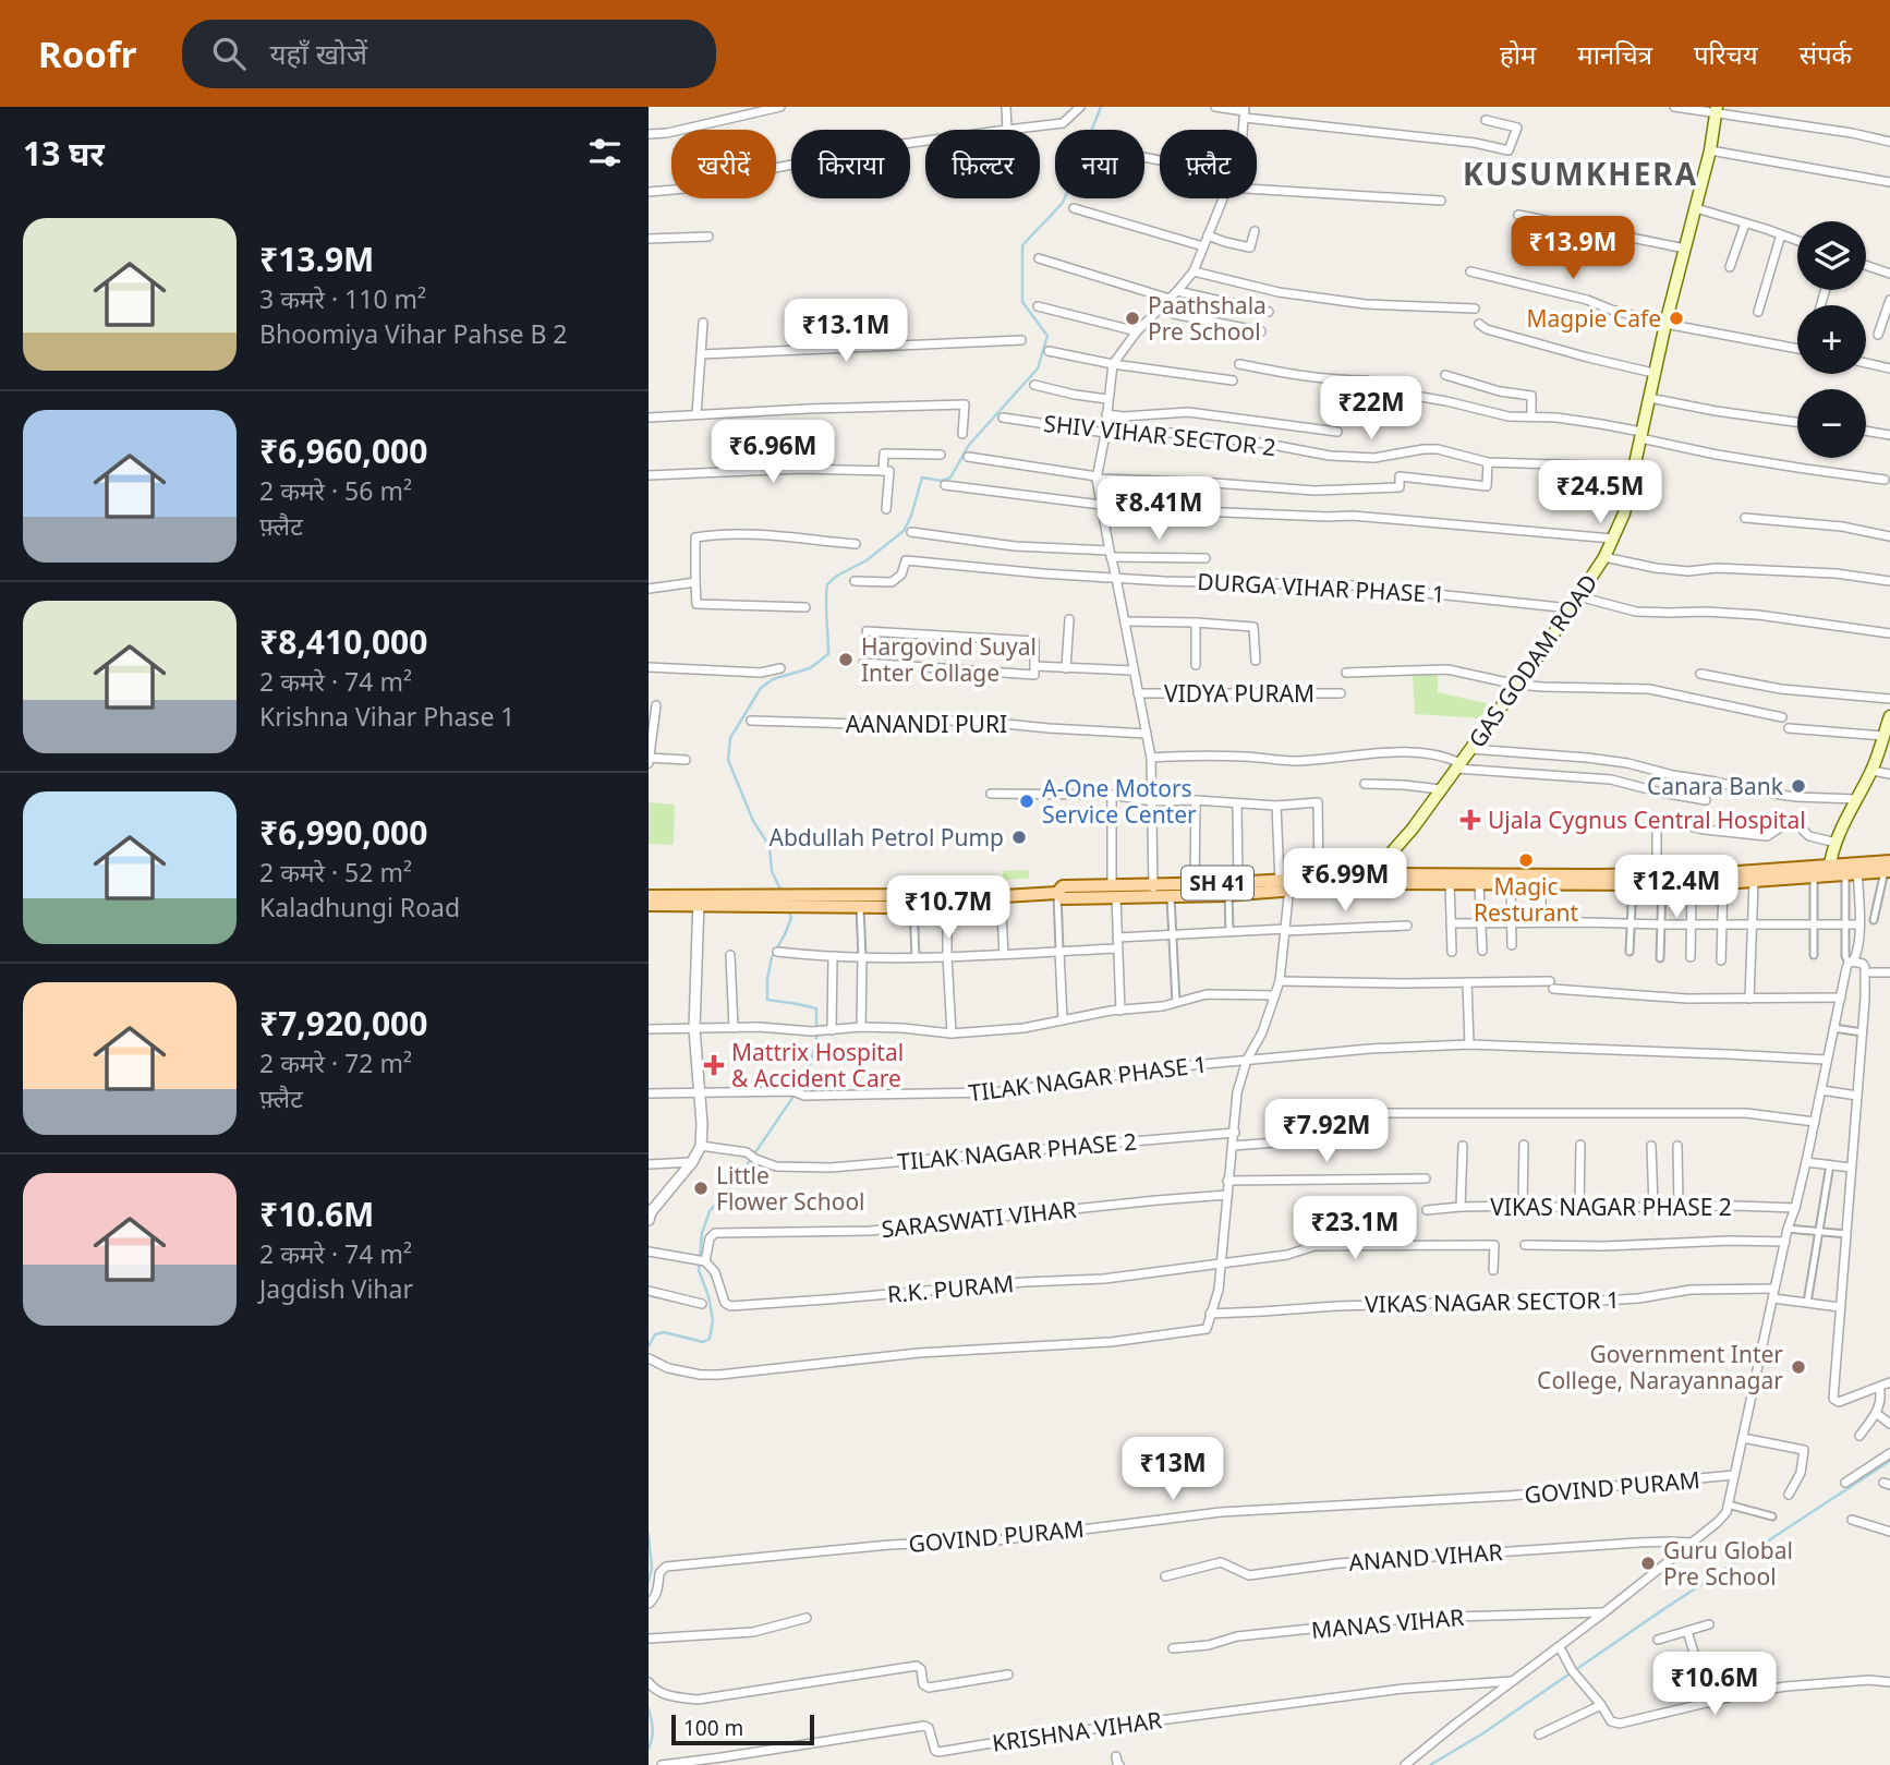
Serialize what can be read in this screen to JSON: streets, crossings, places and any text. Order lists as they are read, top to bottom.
{
  "streets": {
    "main road": ["GAS GODAM ROAD", "SH 41"],
    "street": [
      "SHIV VIHAR SECTOR 2",
      "DURGA VIHAR PHASE 1",
      "VIDYA PURAM",
      "AANANDI PURI",
      "TILAK NAGAR PHASE 1",
      "TILAK NAGAR PHASE 2",
      "VIKAS NAGAR PHASE 2",
      "SARASWATI VIHAR",
      "R.K. PURAM",
      "VIKAS NAGAR SECTOR 1",
      "GOVIND PURAM",
      "ANAND VIHAR",
      "MANAS VIHAR",
      "KRISHNA VIHAR"
    ]
  },
  "crossings": [
    ["SHIV VIHAR SECTOR 2", "GAS GODAM ROAD"],
    ["DURGA VIHAR PHASE 1", "GAS GODAM ROAD"],
    ["GAS GODAM ROAD", "SH 41"],
    ["SARASWATI VIHAR", "R.K. PURAM"]
  ],
  "districts": ["KUSUMKHERA"],
  "places": {
    "other": [
      "Paathshala Pre School",
      "Magpie Cafe",
      "Hargovind Suyal Inter Collage",
      "Canara Bank",
      "A-One Motors Service Center",
      "Abdullah Petrol Pump",
      "Magic Resturant",
      "Little Flower School",
      "Government Inter College, Narayannagar",
      "Guru Global Pre School"
    ],
    "health": ["Ujala Cygnus Central Hospital", "Mattrix Hospital & Accident Care"]
  },
  "scale_bar": "100 m",
  "page": {
    "header": "Roofr",
    "search": "यहाँ खोजें",
    "nav": [
      "होम",
      "मानचित्र",
      "परिचय",
      "संपर्क"
    ],
    "heading": "13 घर",
    "chip": [
      "खरीदें",
      "किराया",
      "फ़िल्टर",
      "नया",
      "फ़्लैट"
    ],
    "list": [
      {
        "name": "₹13.9M",
        "note": "3 कमरे · 110 m² · Bhoomiya Vihar Pahse B 2"
      },
      {
        "name": "₹6,960,000",
        "note": "2 कमरे · 56 m² · फ़्लैट"
      },
      {
        "name": "₹8,410,000",
        "note": "2 कमरे · 74 m² · Krishna Vihar Phase 1"
      },
      {
        "name": "₹6,990,000",
        "note": "2 कमरे · 52 m² · Kaladhungi Road"
      },
      {
        "name": "₹7,920,000",
        "note": "2 कमरे · 72 m² · फ़्लैट"
      },
      {
        "name": "₹10.6M",
        "note": "2 कमरे · 74 m² · Jagdish Vihar"
      }
    ],
    "price": [
      "₹13.9M",
      "₹13.1M",
      "₹22M",
      "₹6.96M",
      "₹24.5M",
      "₹8.41M",
      "₹6.99M",
      "₹12.4M",
      "₹10.7M",
      "₹7.92M",
      "₹23.1M",
      "₹13M",
      "₹10.6M"
    ],
    "map_buttons": ["+", "−"],
    "scale": "100 m"
  }
}
